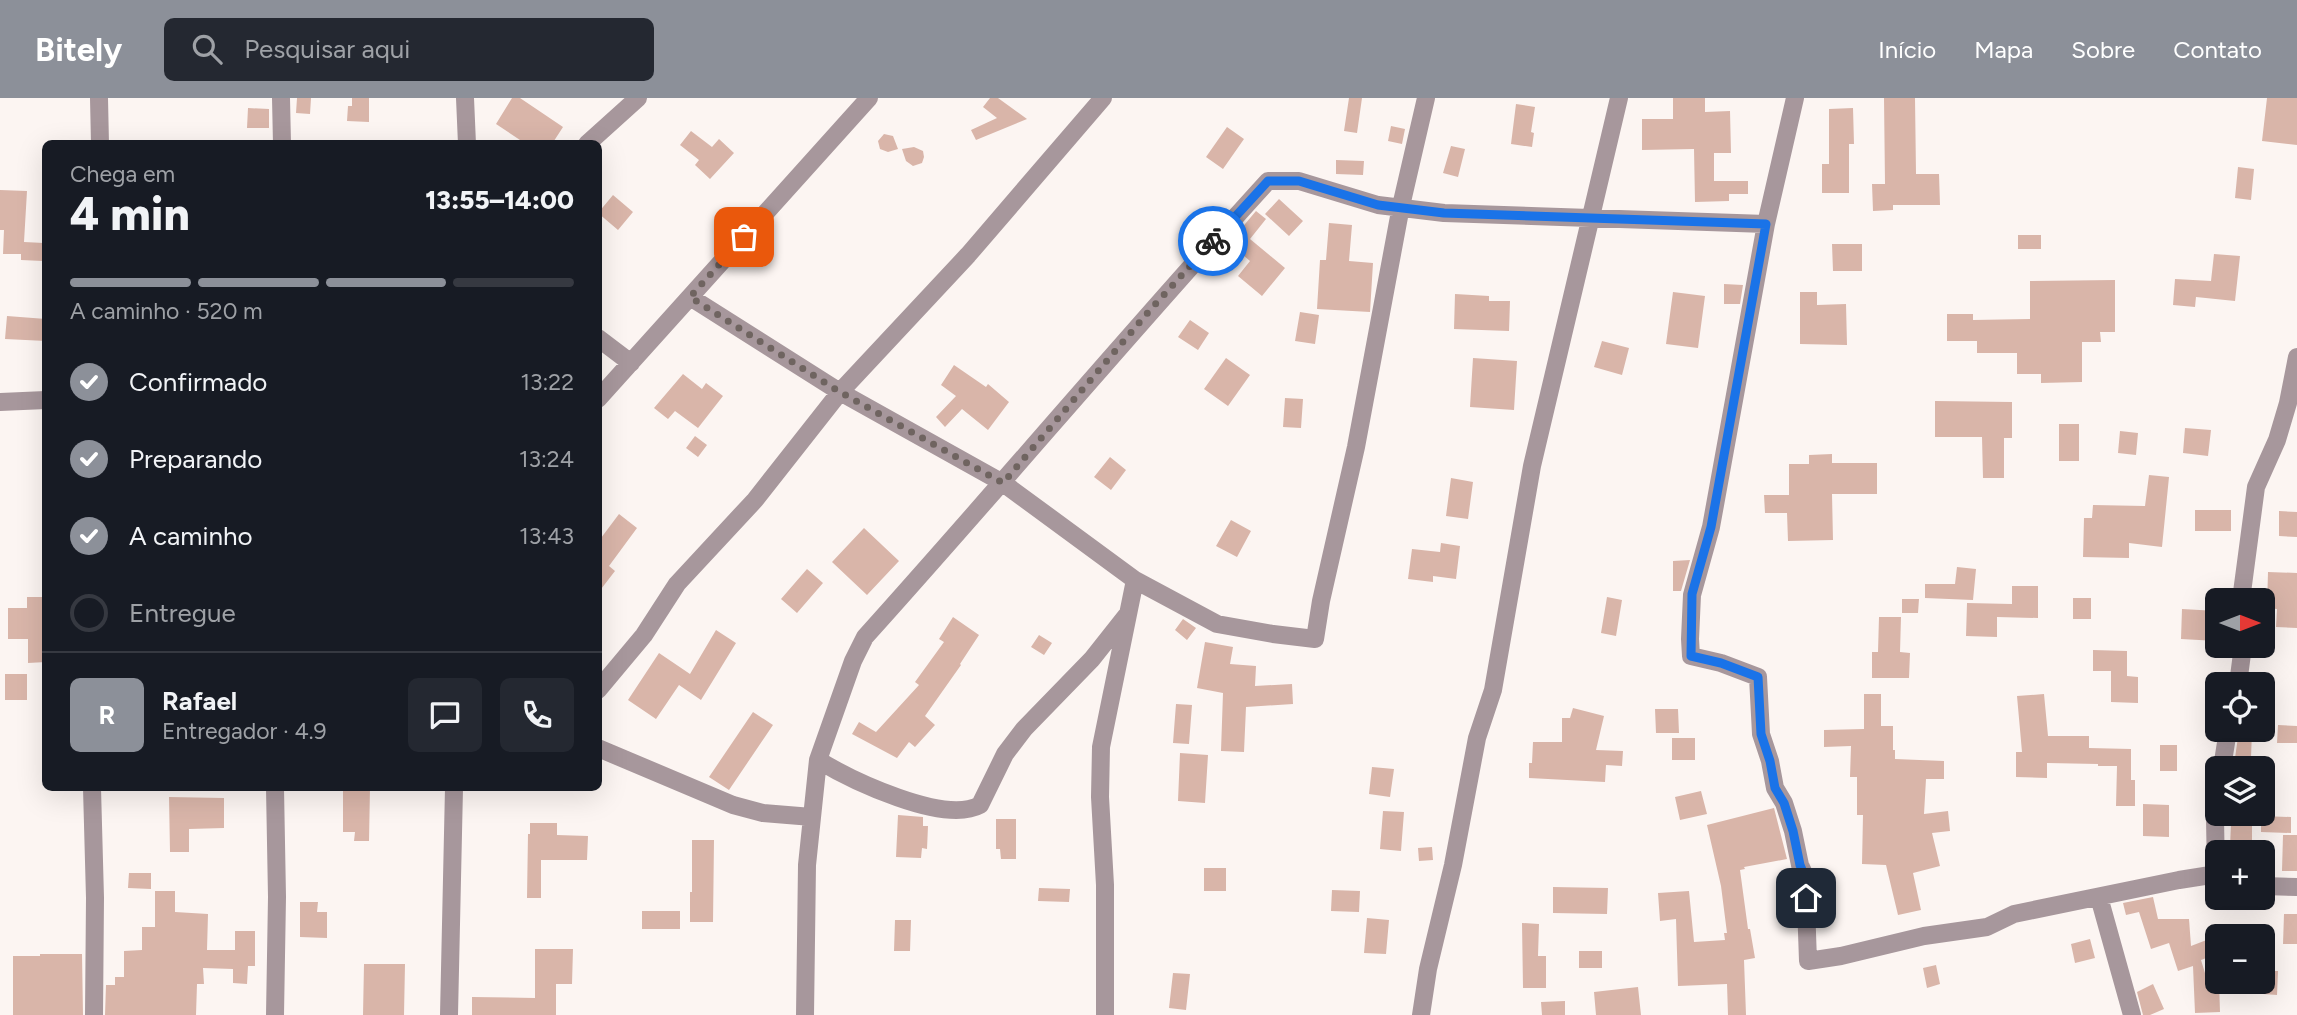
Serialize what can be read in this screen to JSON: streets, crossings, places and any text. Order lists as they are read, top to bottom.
{
  "north": "right",
  "page": {
    "header": "Bitely",
    "search": "Pesquisar aqui",
    "nav": [
      "Início",
      "Mapa",
      "Sobre",
      "Contato"
    ],
    "heading": ["4 min", "Chega em", "13:55–14:00"],
    "panel": ["Rafael", "Entregador · 4.9"],
    "bar": "A caminho · 520 m",
    "list": [
      ["Confirmado", "13:22"],
      ["Preparando", "13:24"],
      ["A caminho", "13:43"],
      "Entregue"
    ],
    "map_buttons": ["+", "−"],
    "round": "R"
  }
}
